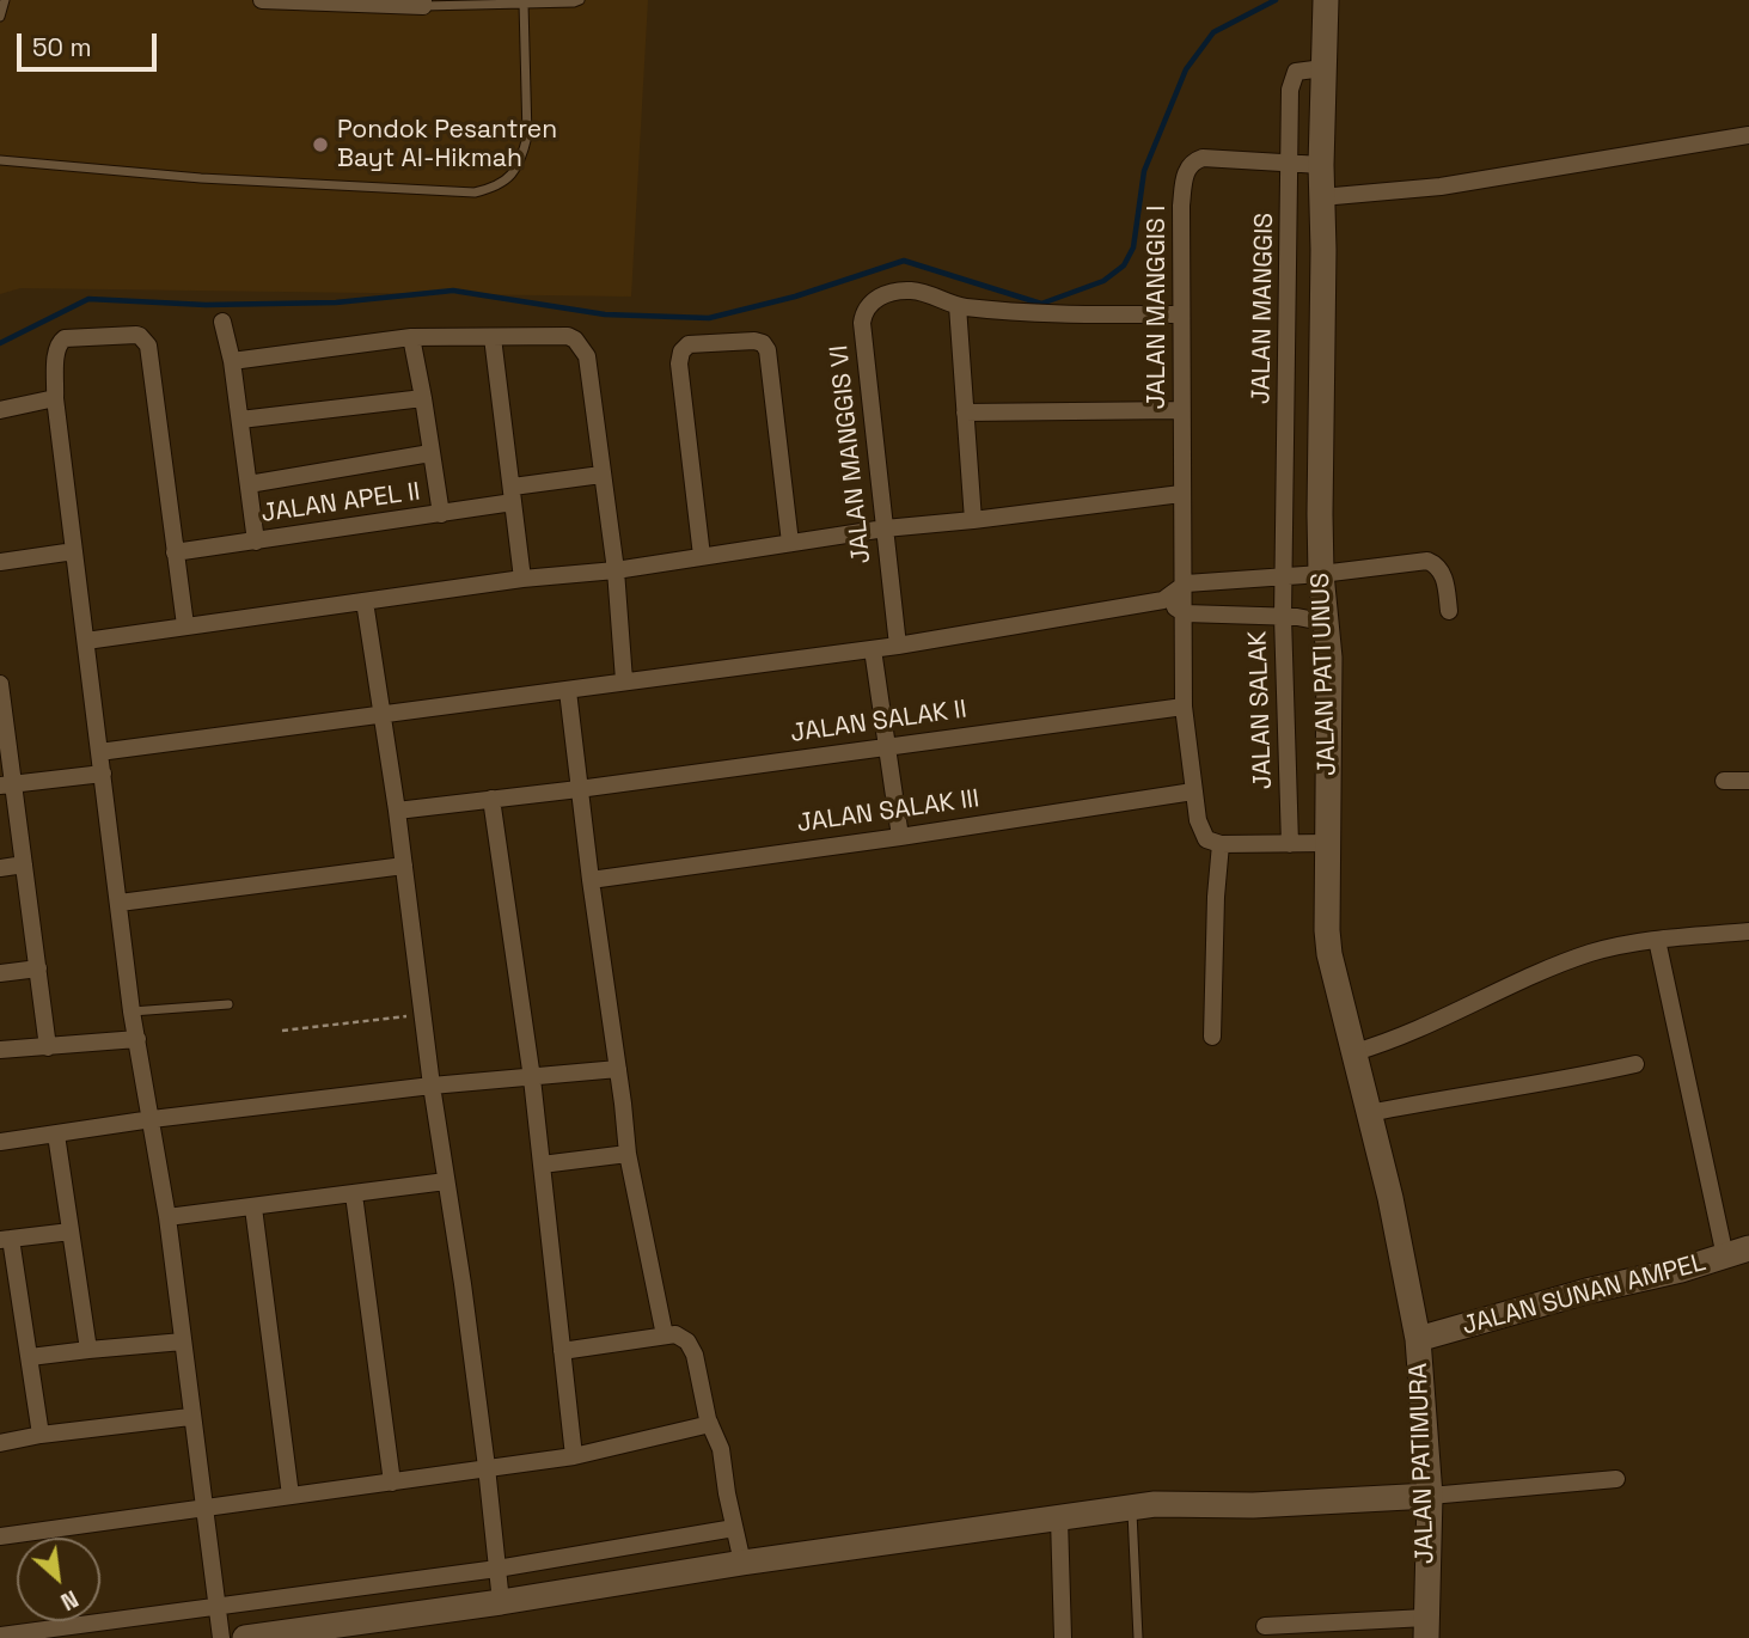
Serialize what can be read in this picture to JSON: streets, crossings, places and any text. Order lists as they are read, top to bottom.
{
  "streets": {
    "main road": ["JALAN PATI UNUS", "JALAN SUNAN AMPEL", "JALAN PATIMURA"],
    "street": [
      "JALAN MANGGIS I",
      "JALAN MANGGIS",
      "JALAN MANGGIS VI",
      "JALAN APEL II",
      "JALAN SALAK",
      "JALAN SALAK II",
      "JALAN SALAK III"
    ]
  },
  "crossings": [
    ["JALAN MANGGIS I", "JALAN MANGGIS"],
    ["JALAN MANGGIS I", "JALAN PATI UNUS"],
    ["JALAN MANGGIS I", "JALAN SALAK II"],
    ["JALAN MANGGIS I", "JALAN SALAK III"],
    ["JALAN MANGGIS", "JALAN PATI UNUS"],
    ["JALAN MANGGIS", "JALAN SALAK"],
    ["JALAN PATI UNUS", "JALAN SALAK"],
    ["JALAN PATI UNUS", "JALAN SUNAN AMPEL"],
    ["JALAN PATI UNUS", "JALAN PATIMURA"],
    ["JALAN SUNAN AMPEL", "JALAN PATIMURA"]
  ],
  "places": ["Pondok Pesantren Bayt Al-Hikmah"],
  "scale_bar": "50 m",
  "north": "bottom right"
}
